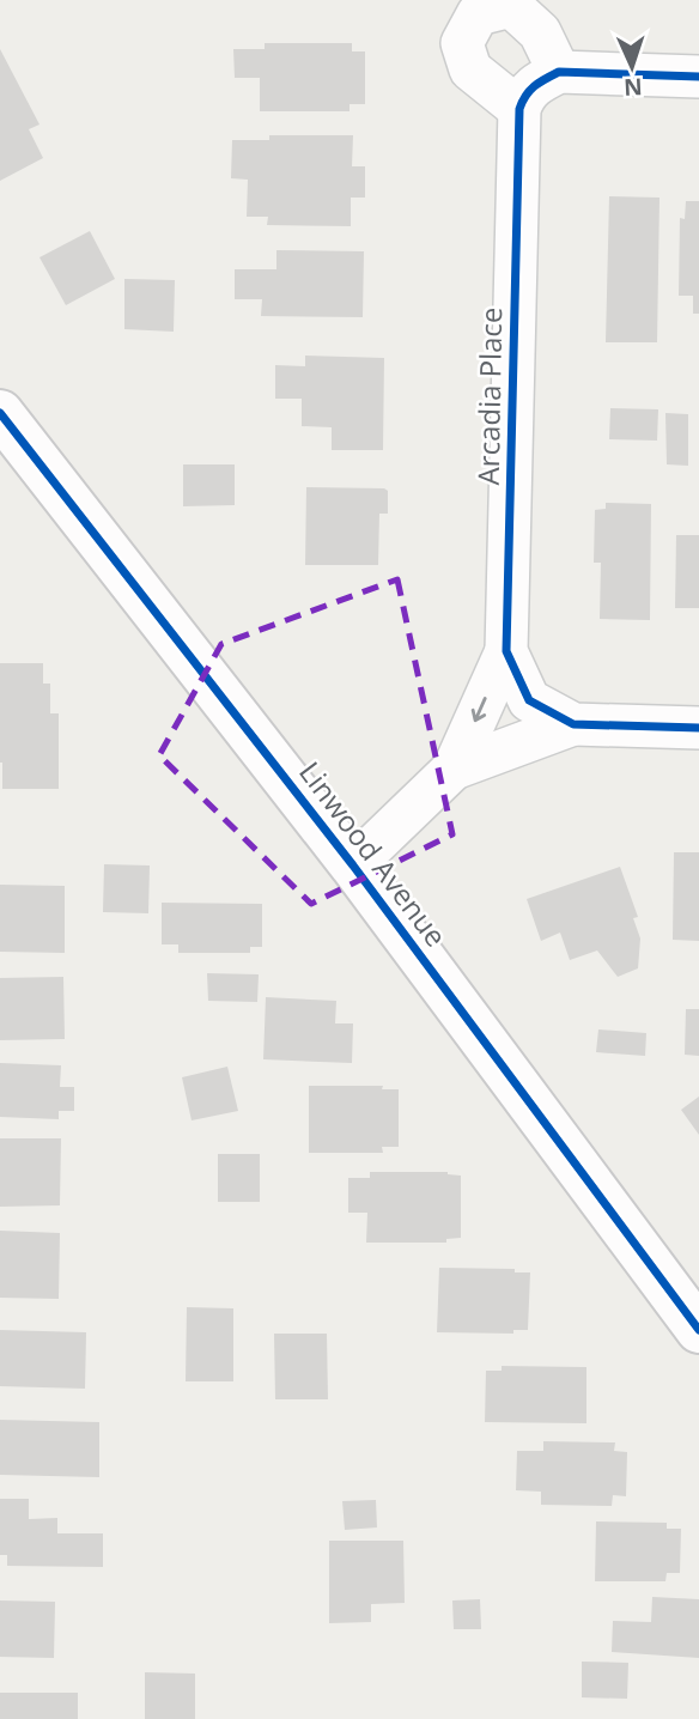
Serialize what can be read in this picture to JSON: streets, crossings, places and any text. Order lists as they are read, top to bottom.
{
  "streets": {
    "main road": ["Linwood Avenue"],
    "street": ["Arcadia Place"]
  },
  "crossings": [
    ["Arcadia Place", "Linwood Avenue"]
  ],
  "north": "bottom"
}
